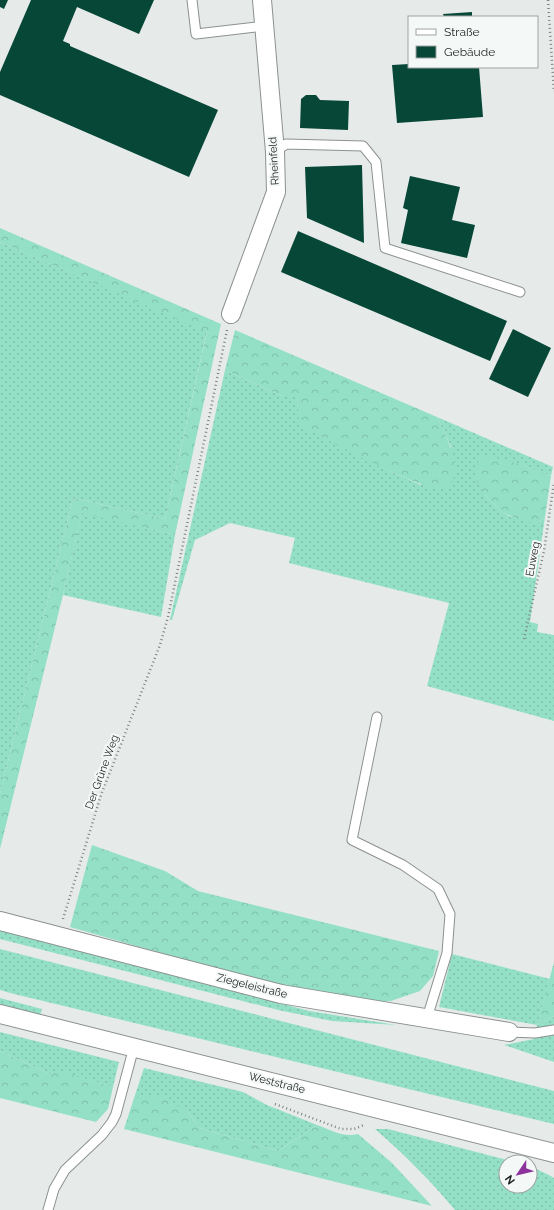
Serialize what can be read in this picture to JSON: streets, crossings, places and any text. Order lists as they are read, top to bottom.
{
  "streets": {
    "street": ["Rheinfeld", "Ziegeleistraße", "Weststraße"],
    "path": ["Euweg", "Der Grüne Weg"]
  },
  "crossings": [
    ["Rheinfeld", "Der Grüne Weg"],
    ["Der Grüne Weg", "Ziegeleistraße"]
  ],
  "legend": ["Straße", "Gebäude"],
  "north": "bottom left"
}
